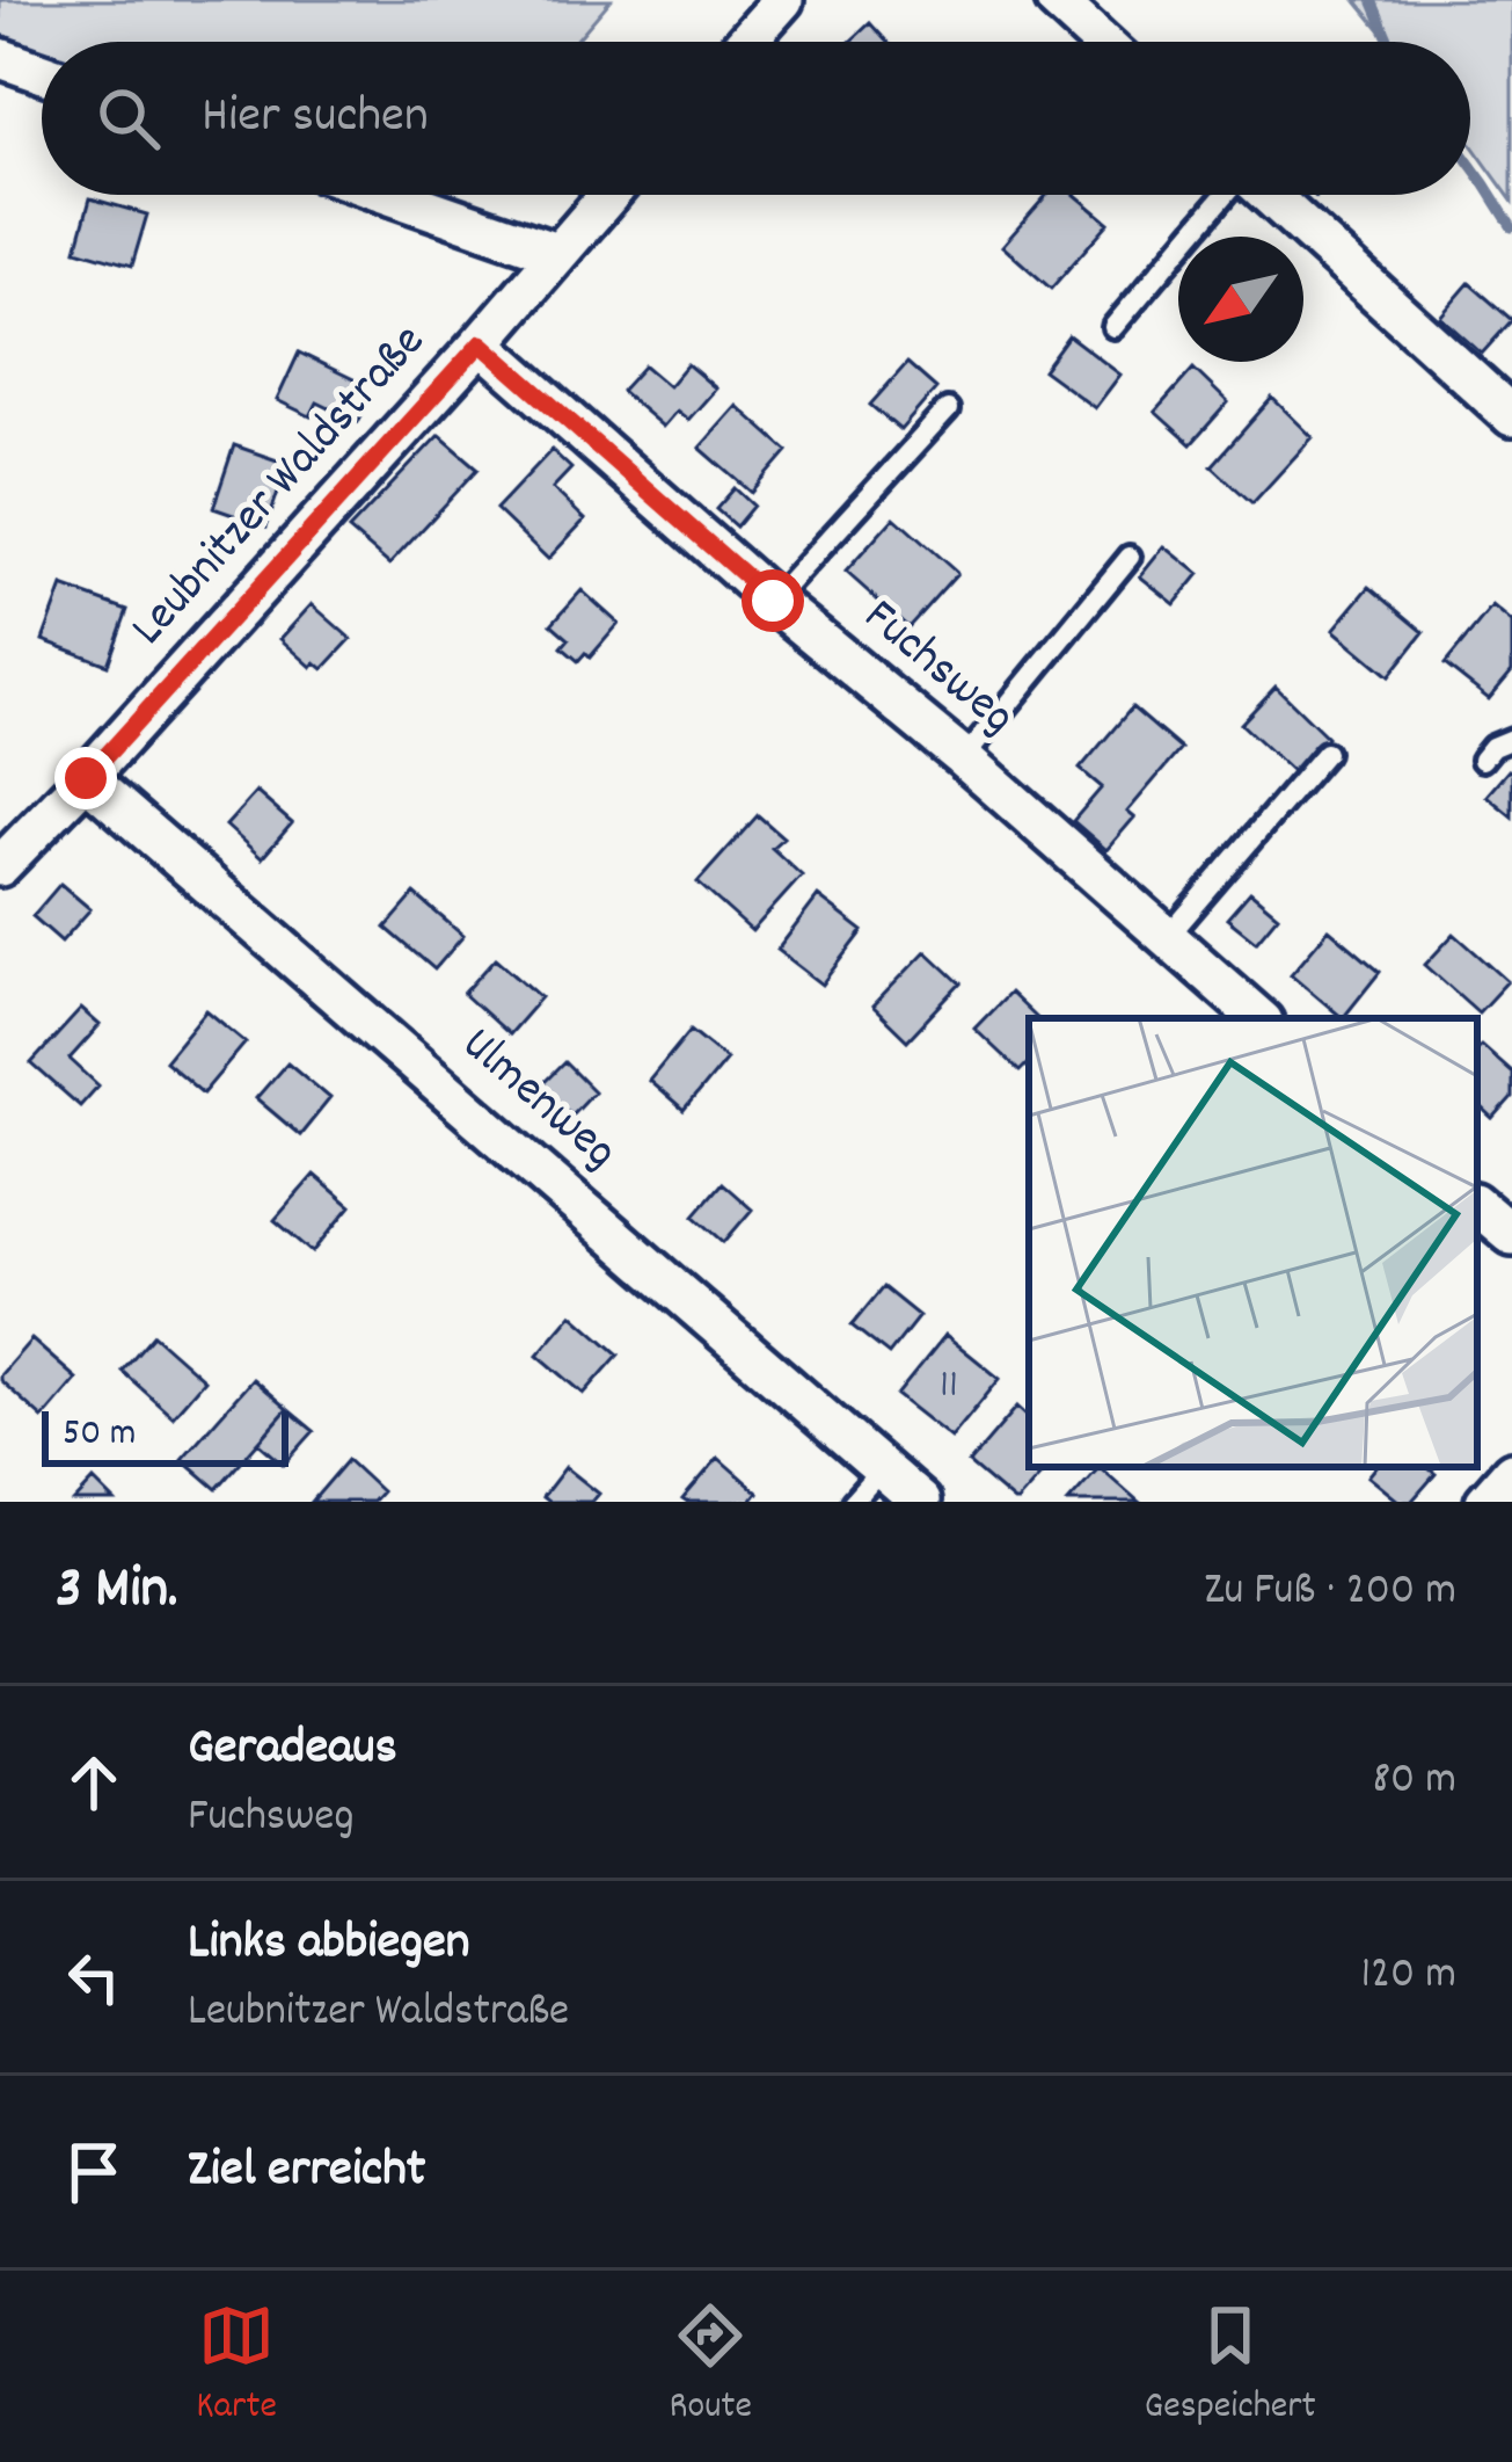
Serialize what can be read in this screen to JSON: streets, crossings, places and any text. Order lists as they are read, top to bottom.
{
  "streets": {
    "street": ["Leubnitzer Waldstraße", "Fuchsweg", "Ulmenweg"]
  },
  "crossings": [
    ["Leubnitzer Waldstraße", "Fuchsweg"],
    ["Leubnitzer Waldstraße", "Ulmenweg"]
  ],
  "house_numbers": ["11"],
  "scale_bar": "50 m",
  "north": "bottom left",
  "page": {
    "search": "Hier suchen",
    "scale": "50 m",
    "heading": ["3 Min.", "Zu Fuß · 200 m"],
    "list": [
      ["Geradeaus", "Fuchsweg", "80 m"],
      ["Links abbiegen", "Leubnitzer Waldstraße", "120 m"],
      "Ziel erreicht"
    ],
    "nav": ["Karte", "Route", "Gespeichert"]
  }
}
